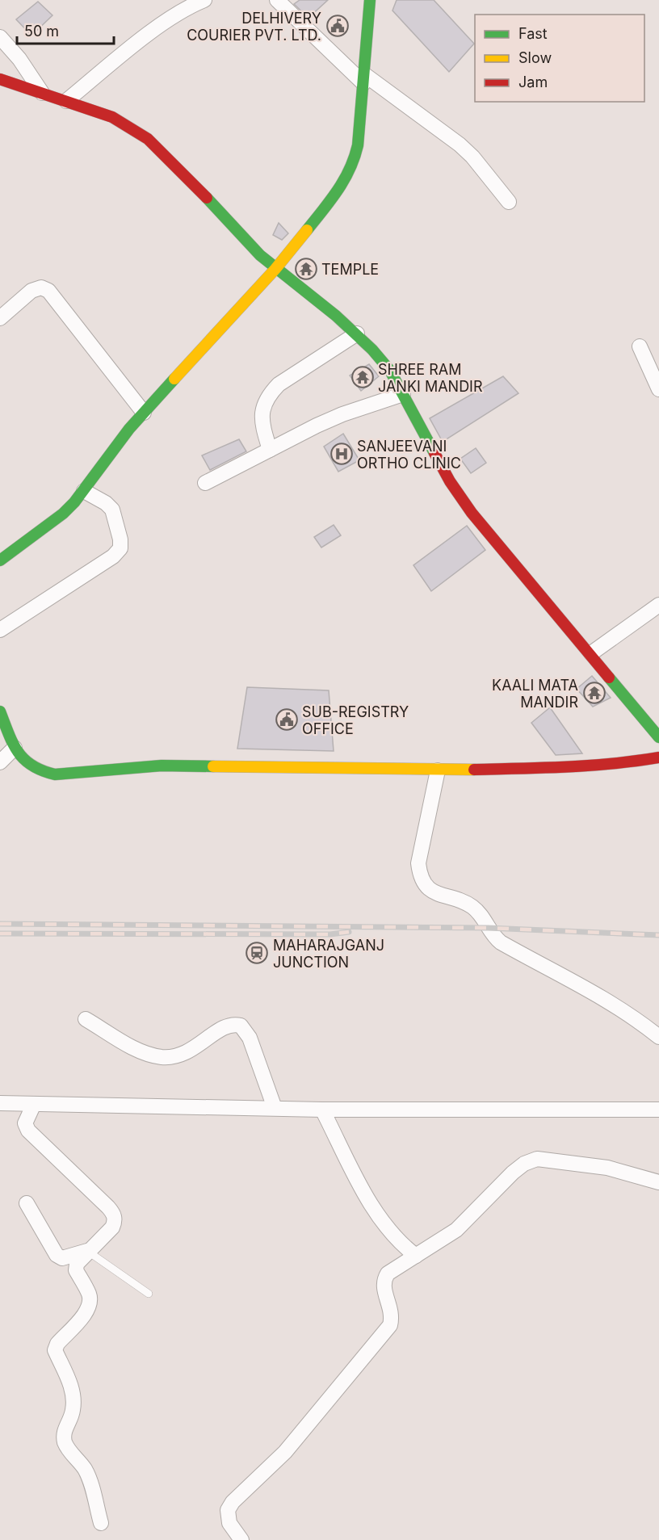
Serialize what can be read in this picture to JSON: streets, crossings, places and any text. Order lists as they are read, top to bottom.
{
  "places": {
    "public building": ["DELHIVERY COURIER PVT. LTD.", "SUB-REGISTRY OFFICE"],
    "temple": ["TEMPLE", "SHREE RAM JANKI MANDIR", "KAALI MATA MANDIR"],
    "hospital": ["SANJEEVANI ORTHO CLINIC"],
    "station": ["MAHARAJGANJ JUNCTION"]
  },
  "legend": ["Fast", "Slow", "Jam"],
  "scale_bar": "50 m"
}
